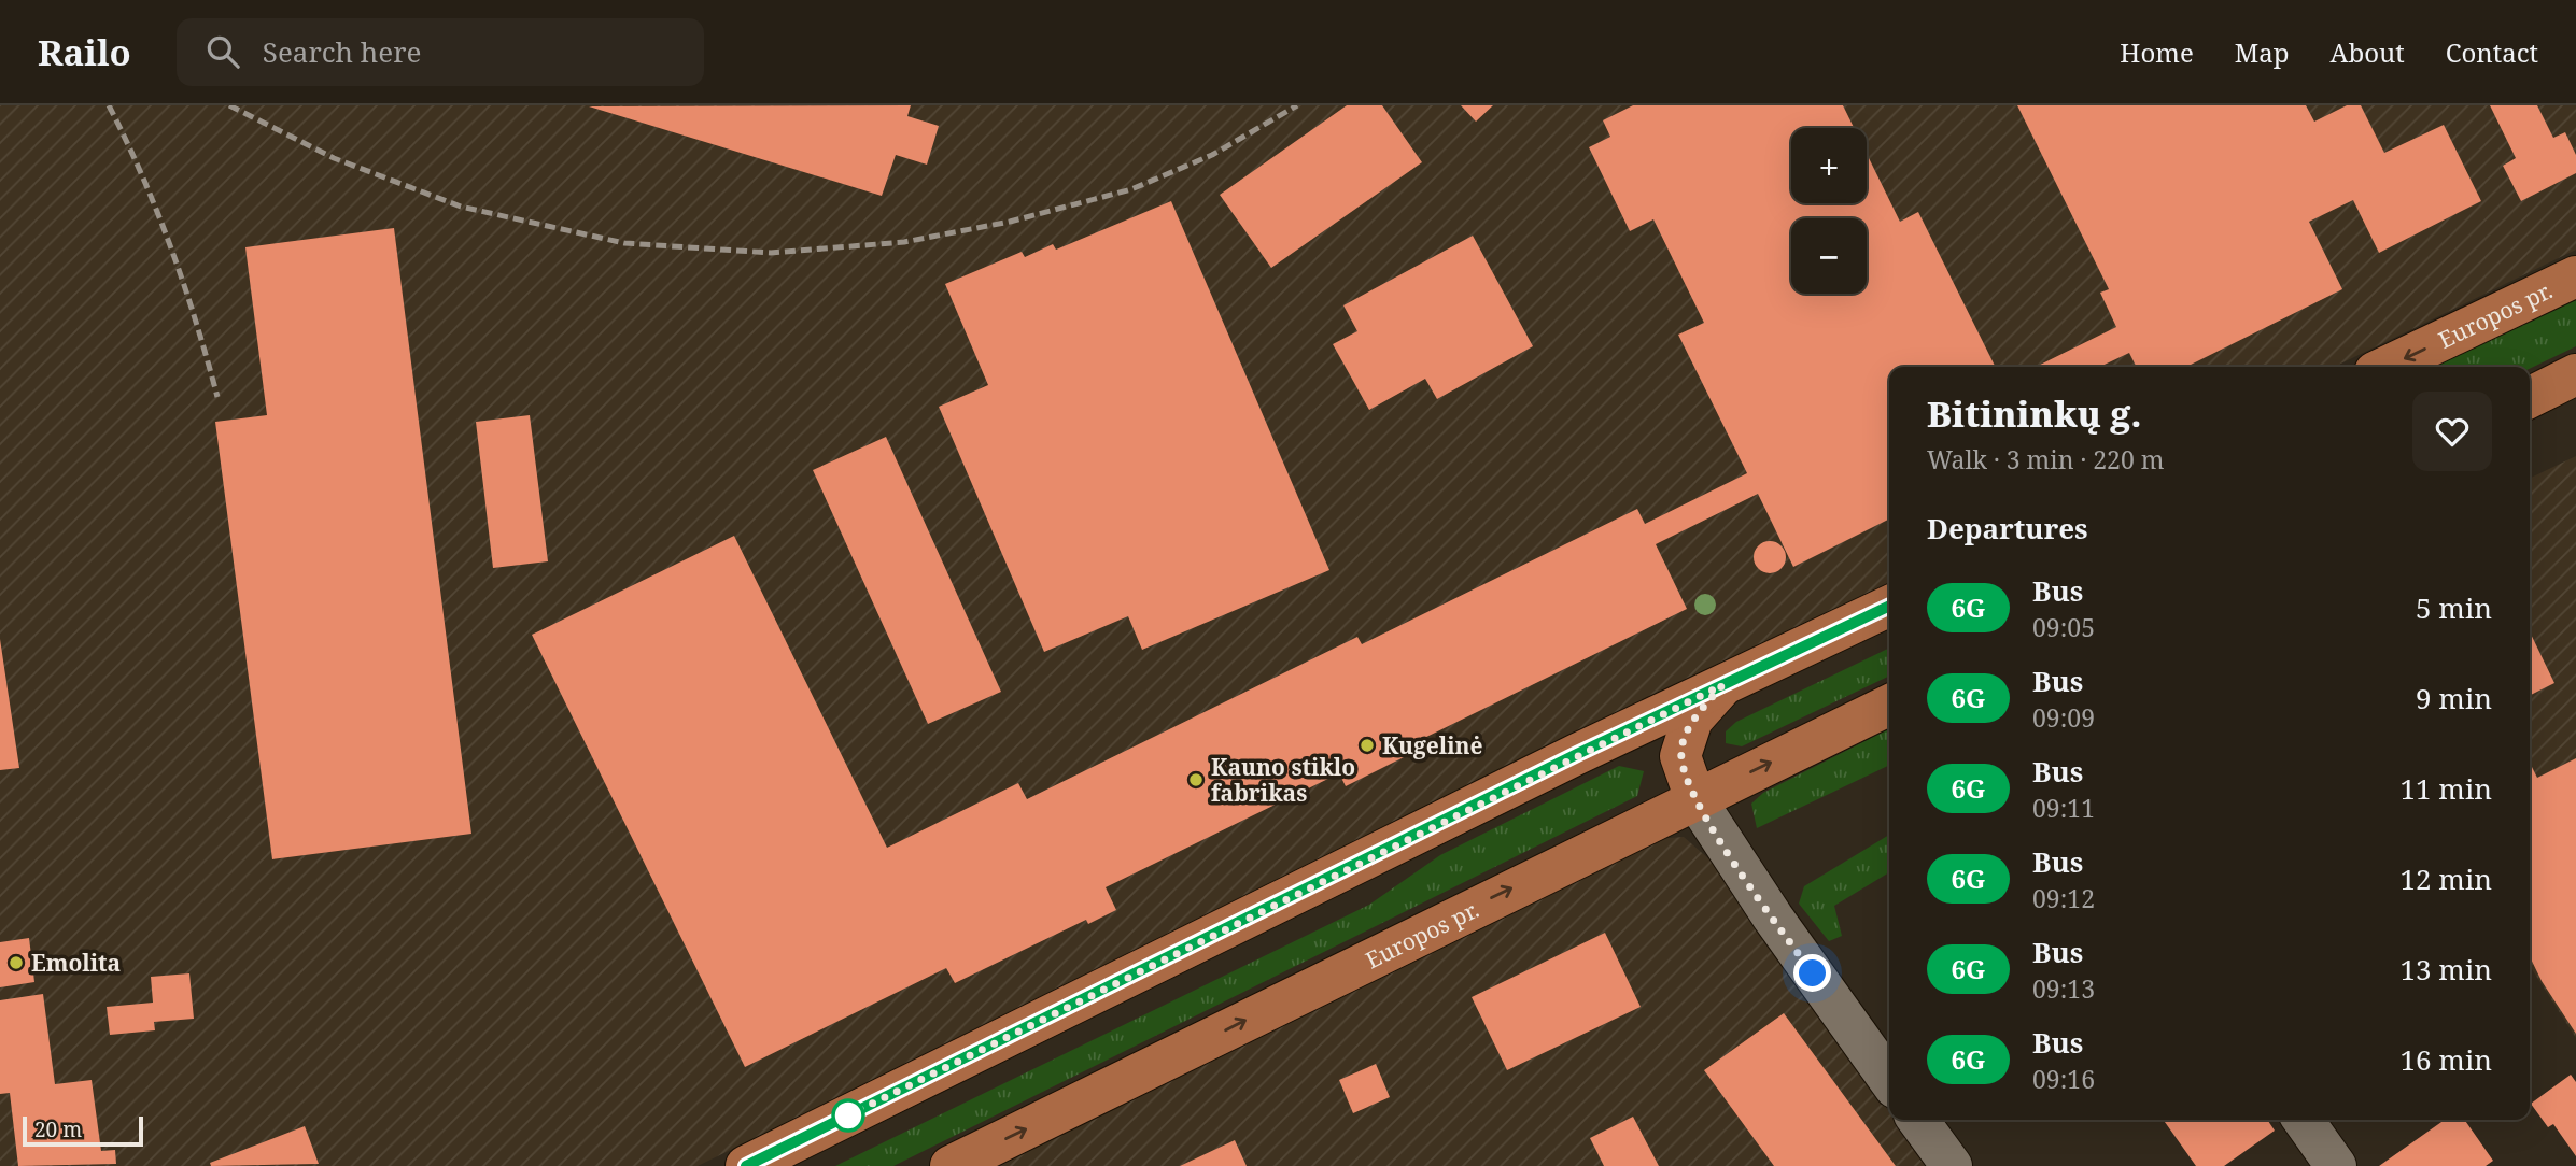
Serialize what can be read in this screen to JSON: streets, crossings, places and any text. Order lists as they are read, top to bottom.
{
  "streets": {
    "main road": ["Europos pr."]
  },
  "places": ["Kugelinė", "Kauno stiklo fabrikas", "Emolita"],
  "lines": ["bus line 6G"],
  "scale_bar": "20 m",
  "page": {
    "header": "Railo",
    "search": "Search here",
    "nav": [
      "Home",
      "Map",
      "About",
      "Contact"
    ],
    "map_buttons": ["+", "−"],
    "heading": [
      ["Bitininkų g.", "Walk · 3 min · 220 m"],
      "Departures"
    ],
    "list": [
      {
        "mark": "6G",
        "name": "Bus",
        "note": "09:05",
        "value": "5 min"
      },
      {
        "mark": "6G",
        "name": "Bus",
        "note": "09:09",
        "value": "9 min"
      },
      {
        "mark": "6G",
        "name": "Bus",
        "note": "09:11",
        "value": "11 min"
      },
      {
        "mark": "6G",
        "name": "Bus",
        "note": "09:12",
        "value": "12 min"
      },
      {
        "mark": "6G",
        "name": "Bus",
        "note": "09:13",
        "value": "13 min"
      },
      {
        "mark": "6G",
        "name": "Bus",
        "note": "09:16",
        "value": "16 min"
      }
    ],
    "scale": "20 m"
  }
}
